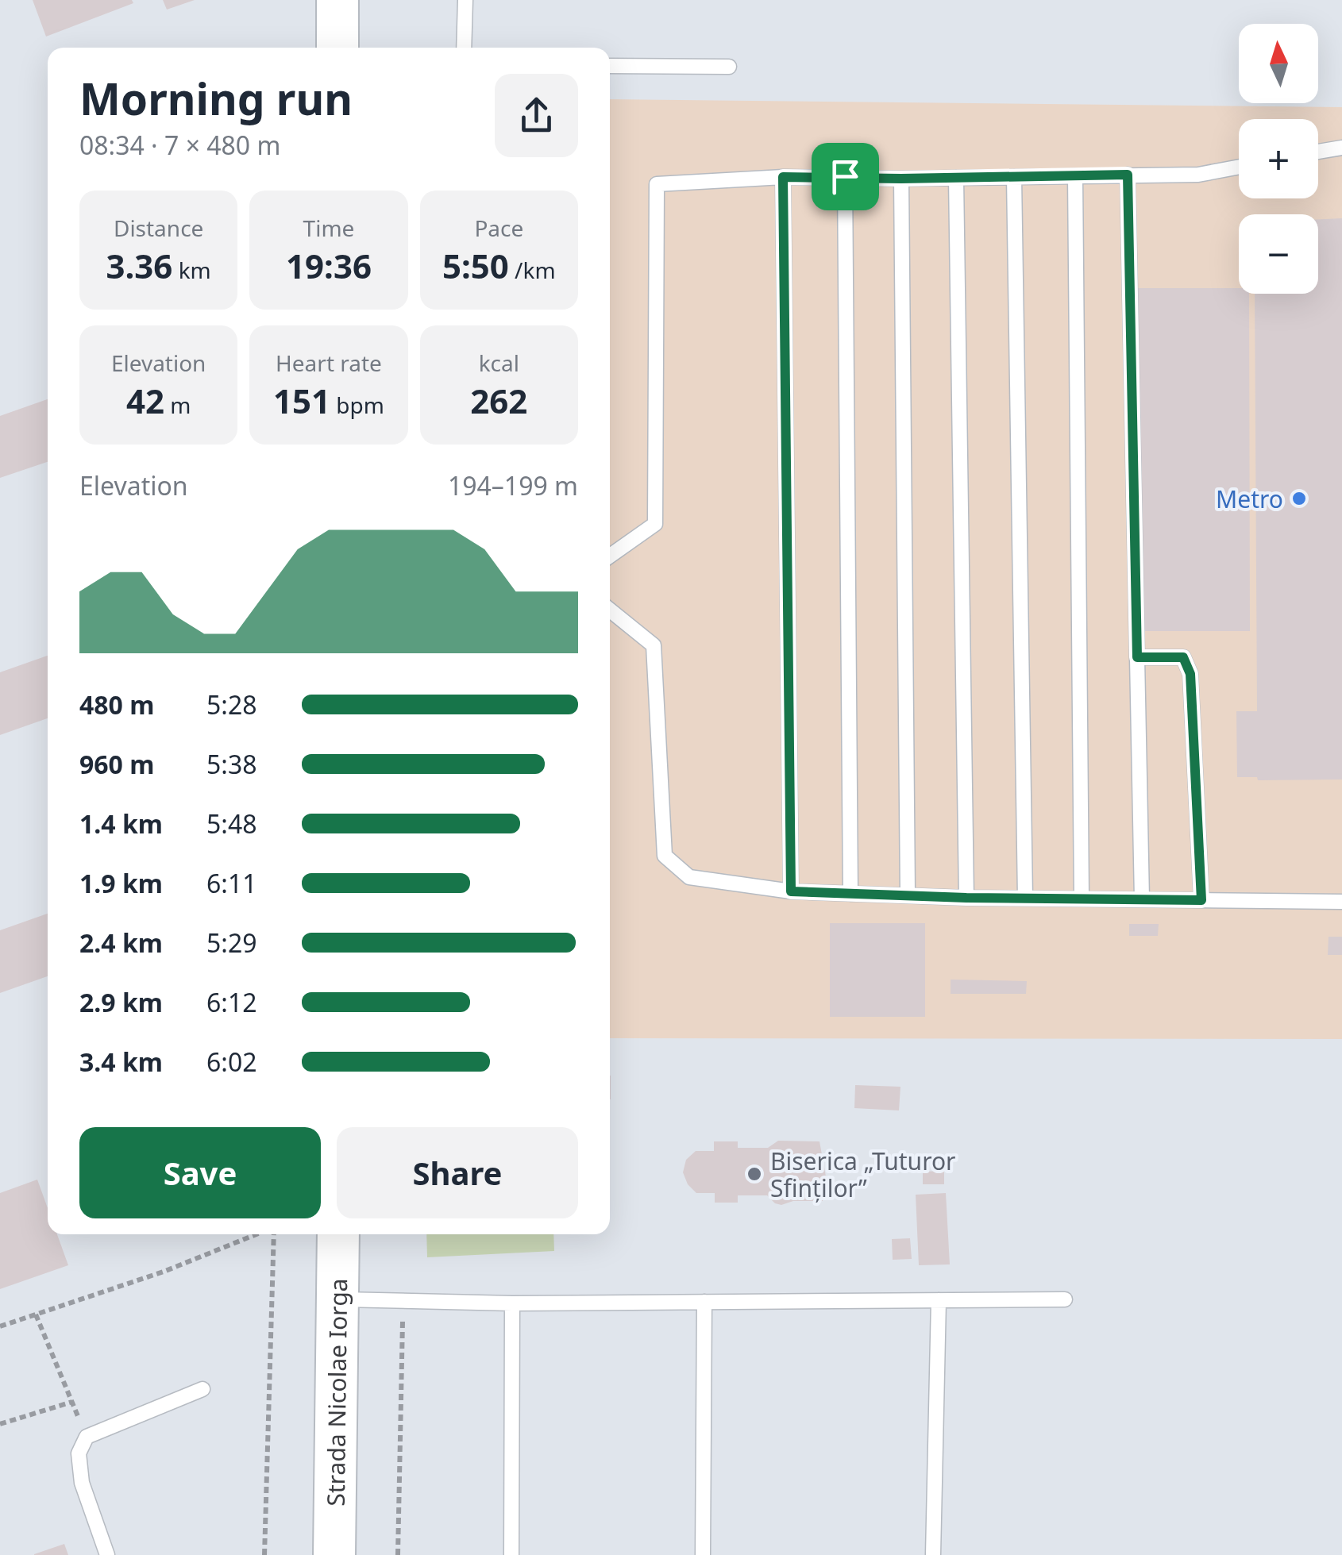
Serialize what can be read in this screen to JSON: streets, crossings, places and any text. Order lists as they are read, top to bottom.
{
  "streets": {
    "main road": ["Strada Nicolae Iorga"]
  },
  "places": ["Metro", "Biserica „Tuturor Sfinților”"],
  "north": "top",
  "page": {
    "map_buttons": ["+", "−"],
    "heading": ["Morning run", "08:34 · 7 × 480 m"],
    "stats": [
      ["Distance", "3.36 km"],
      ["Time", "19:36"],
      ["Pace", "5:50 /km"],
      ["Elevation", "42 m"],
      ["Heart rate", "151 bpm"],
      ["kcal", "262"]
    ],
    "chart": ["Elevation", "194–199 m"],
    "list": [
      {
        "name": "480 m",
        "note": "5:28"
      },
      {
        "name": "960 m",
        "note": "5:38"
      },
      {
        "name": "1.4 km",
        "note": "5:48"
      },
      {
        "name": "1.9 km",
        "note": "6:11"
      },
      {
        "name": "2.4 km",
        "note": "5:29"
      },
      {
        "name": "2.9 km",
        "note": "6:12"
      },
      {
        "name": "3.4 km",
        "note": "6:02"
      }
    ],
    "buttons": ["Save", "Share"]
  }
}
